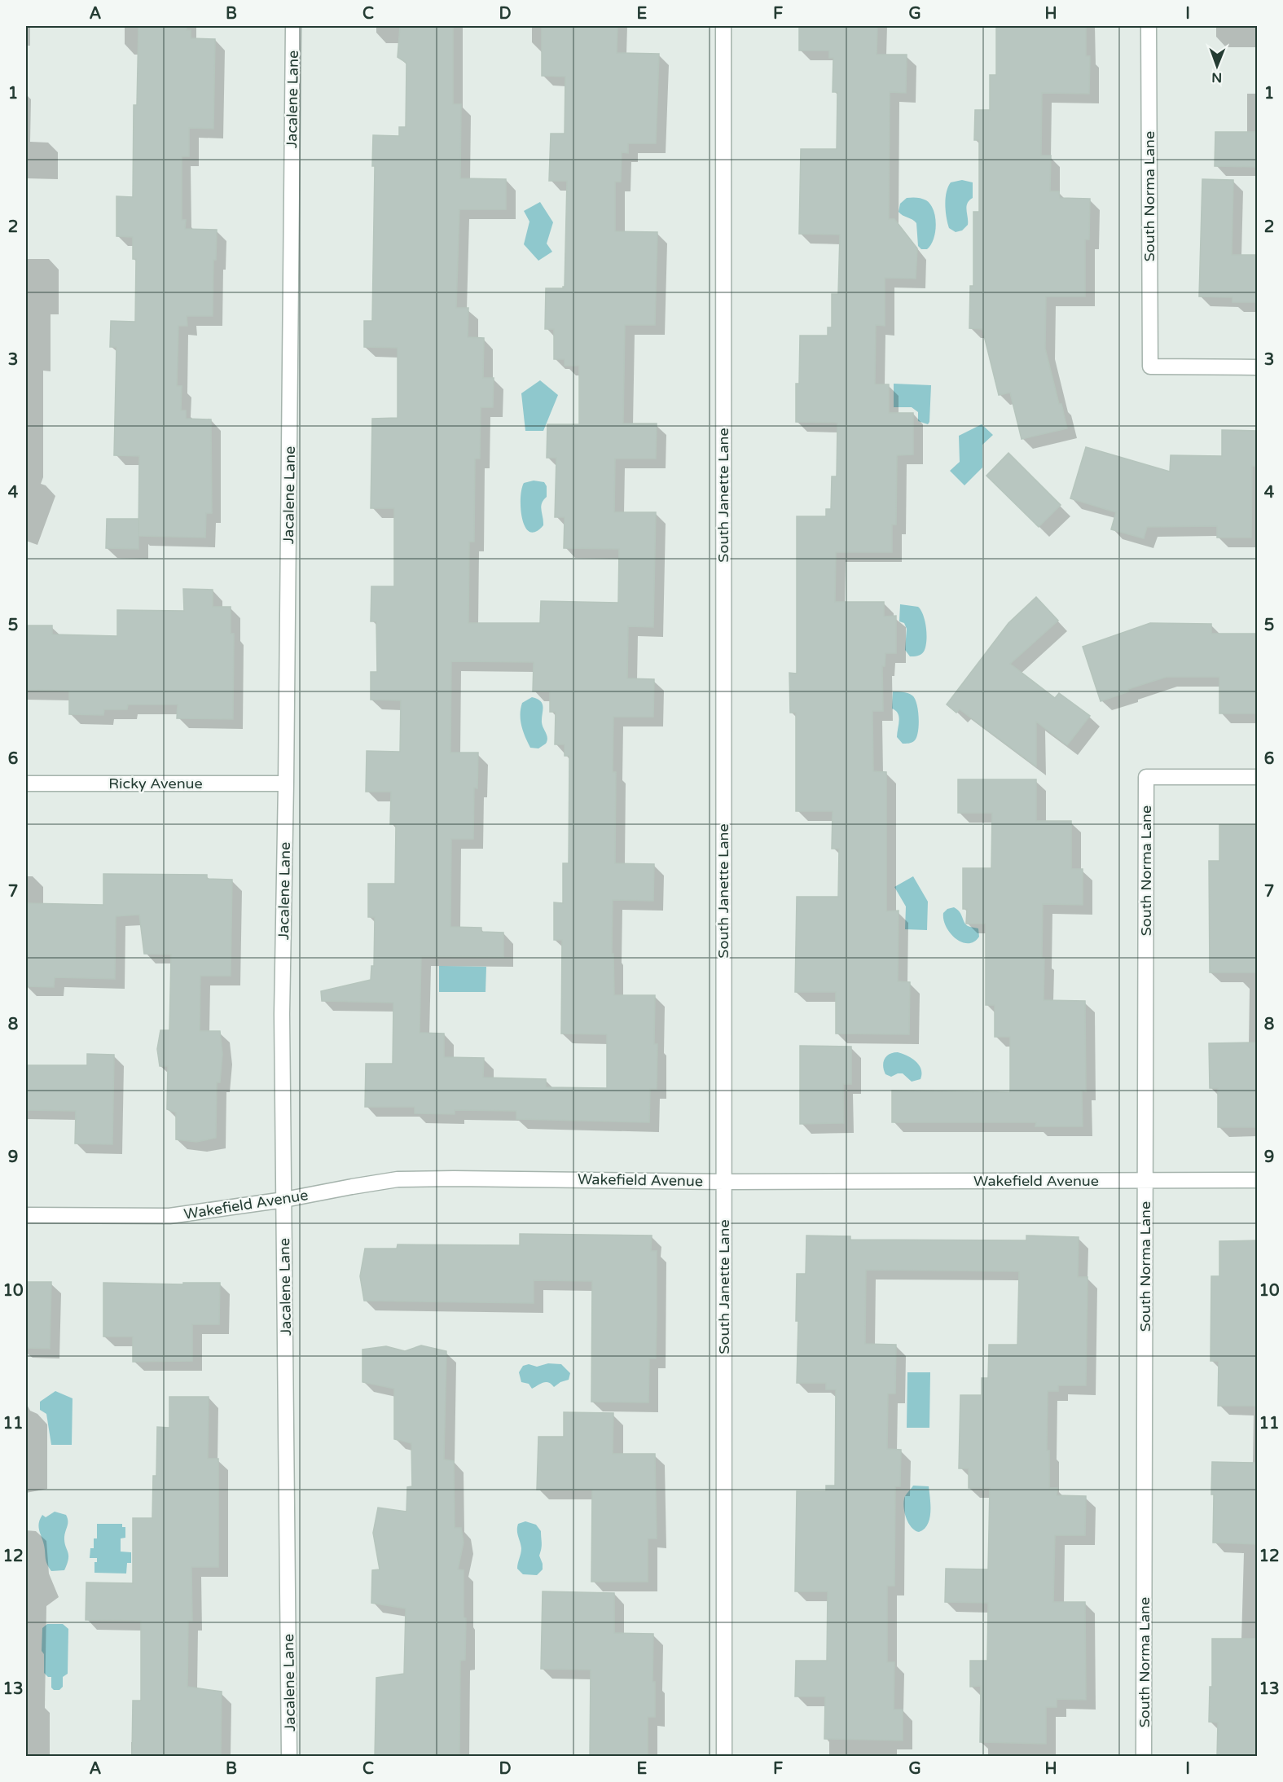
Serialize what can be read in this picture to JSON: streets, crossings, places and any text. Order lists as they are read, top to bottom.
{
  "streets": {
    "street": [
      "Jacalene Lane",
      "South Norma Lane",
      "South Janette Lane",
      "Ricky Avenue",
      "Wakefield Avenue"
    ]
  },
  "crossings": [
    ["Jacalene Lane", "Ricky Avenue"],
    ["Jacalene Lane", "Wakefield Avenue"],
    ["South Norma Lane", "Wakefield Avenue"],
    ["South Janette Lane", "Wakefield Avenue"]
  ],
  "north": "bottom",
  "grid": {
    "columns": [
      "A",
      "B",
      "C",
      "D",
      "E",
      "F",
      "G",
      "H",
      "I"
    ],
    "rows": [
      "1",
      "2",
      "3",
      "4",
      "5",
      "6",
      "7",
      "8",
      "9",
      "10",
      "11",
      "12",
      "13"
    ]
  }
}
